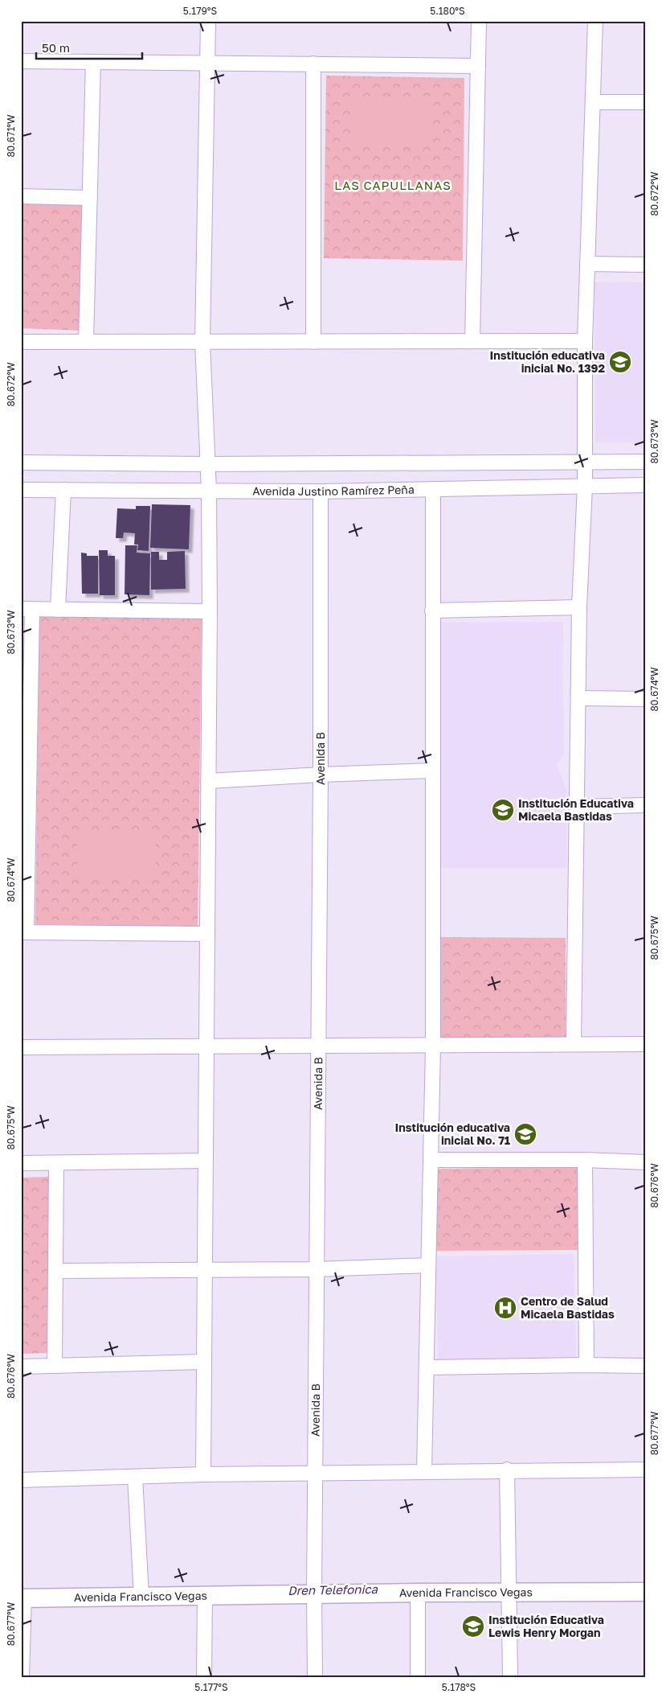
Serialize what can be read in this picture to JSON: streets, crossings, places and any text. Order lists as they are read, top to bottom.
{
  "streets": {
    "street": ["Avenida Justino Ramírez Peña", "Avenida B", "Avenida Francisco Vegas"]
  },
  "crossings": [
    ["Avenida Justino Ramírez Peña", "Avenida B"],
    ["Avenida B", "Avenida Francisco Vegas"]
  ],
  "districts": ["LAS CAPULLANAS"],
  "water": ["Dren Telefonica"],
  "places": {
    "school or university": [
      "Institución educativa inicial No. 1392",
      "Institución Educativa Micaela Bastidas",
      "Institución educativa inicial No. 71",
      "Institución Educativa Lewis Henry Morgan"
    ],
    "hospital": ["Centro de Salud Micaela Bastidas"]
  },
  "scale_bar": "50 m",
  "coordinates": [
    "5.179°S",
    "5.180°S",
    "80.671°W",
    "80.672°W",
    "80.673°W",
    "80.674°W",
    "80.675°W",
    "80.676°W",
    "80.677°W",
    "5.177°S",
    "5.178°S"
  ]
}
